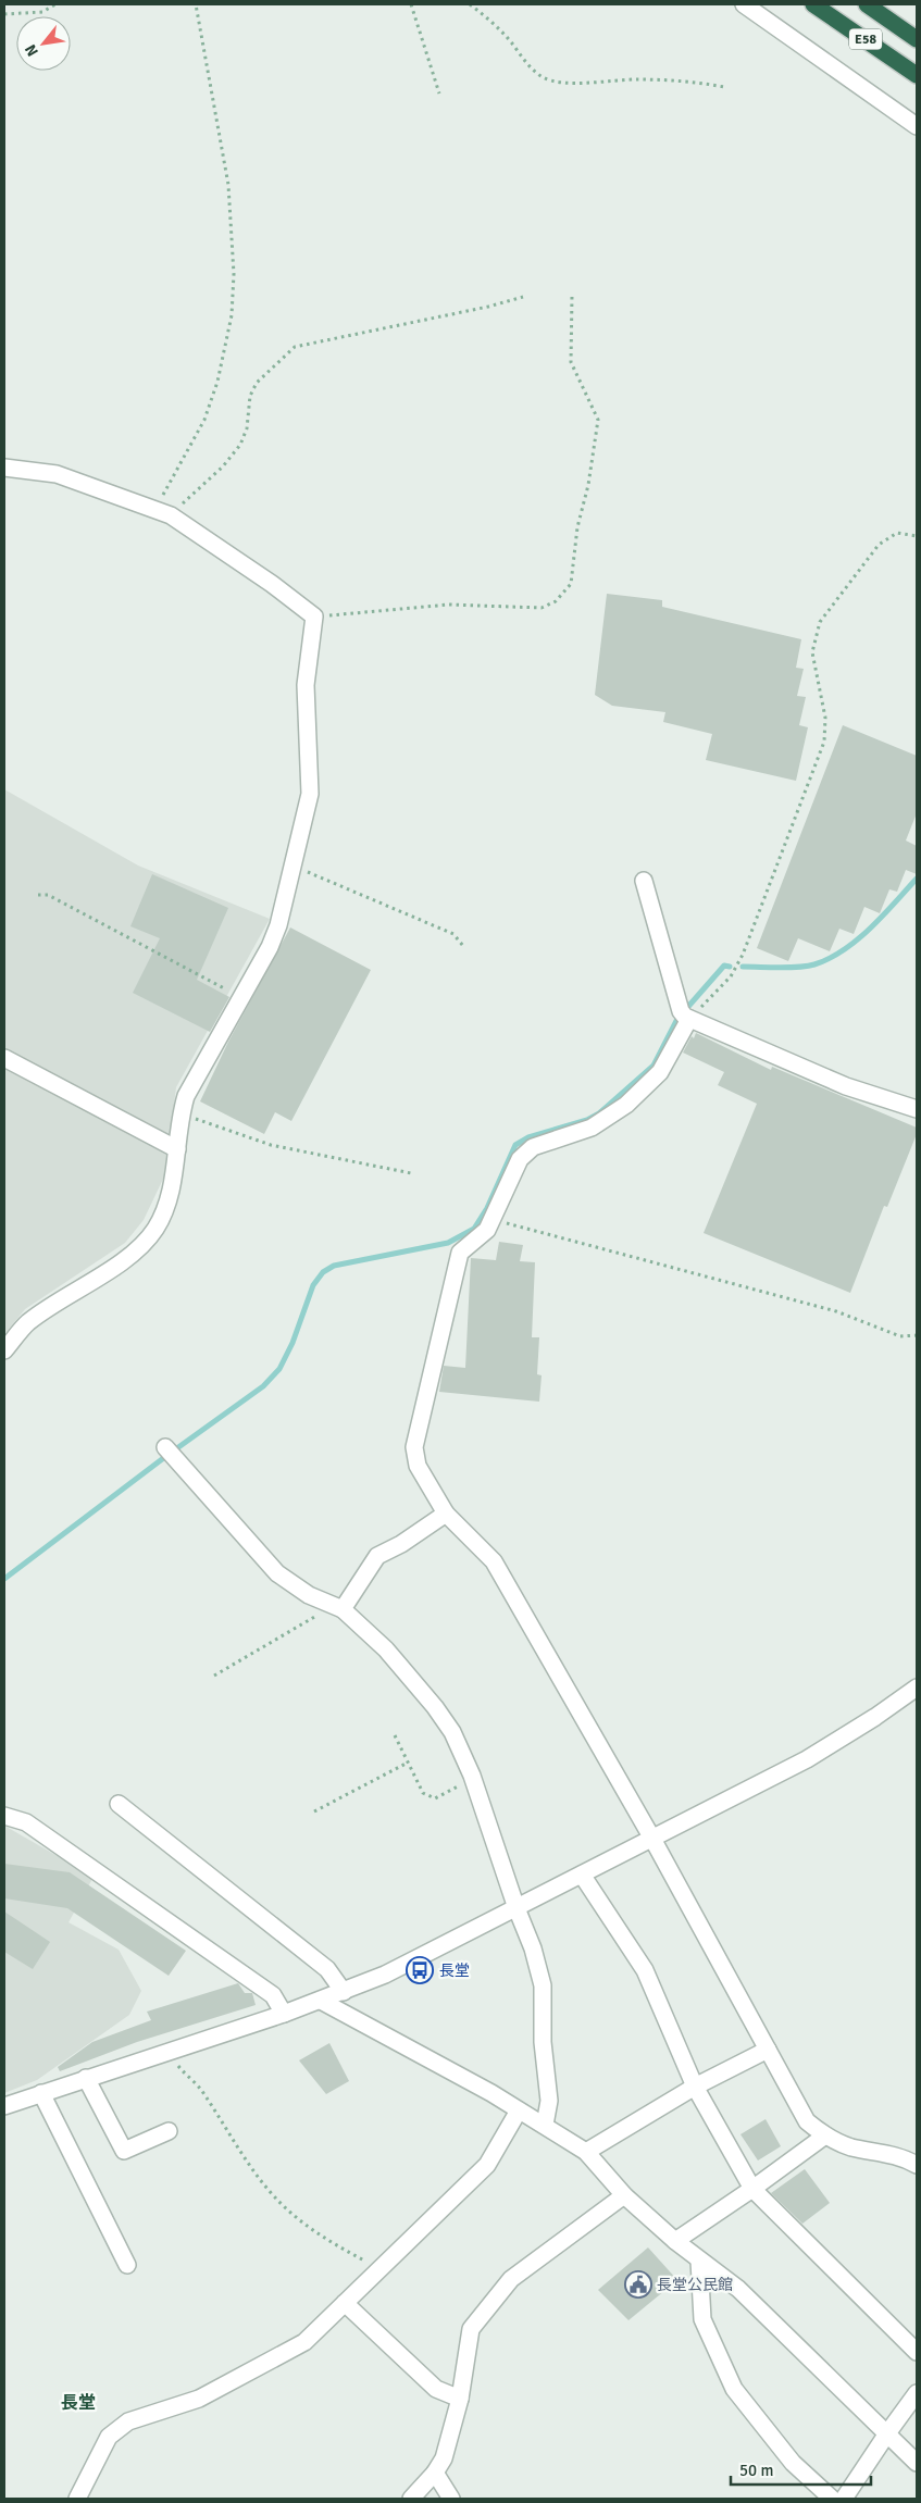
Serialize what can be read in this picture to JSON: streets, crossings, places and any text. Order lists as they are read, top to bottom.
{
  "streets": {
    "highway": ["E58"]
  },
  "districts": ["長堂"],
  "places": {
    "bus stop": ["長堂"],
    "public building": ["長堂公民館"]
  },
  "scale_bar": "50 m",
  "north": "bottom left"
}
